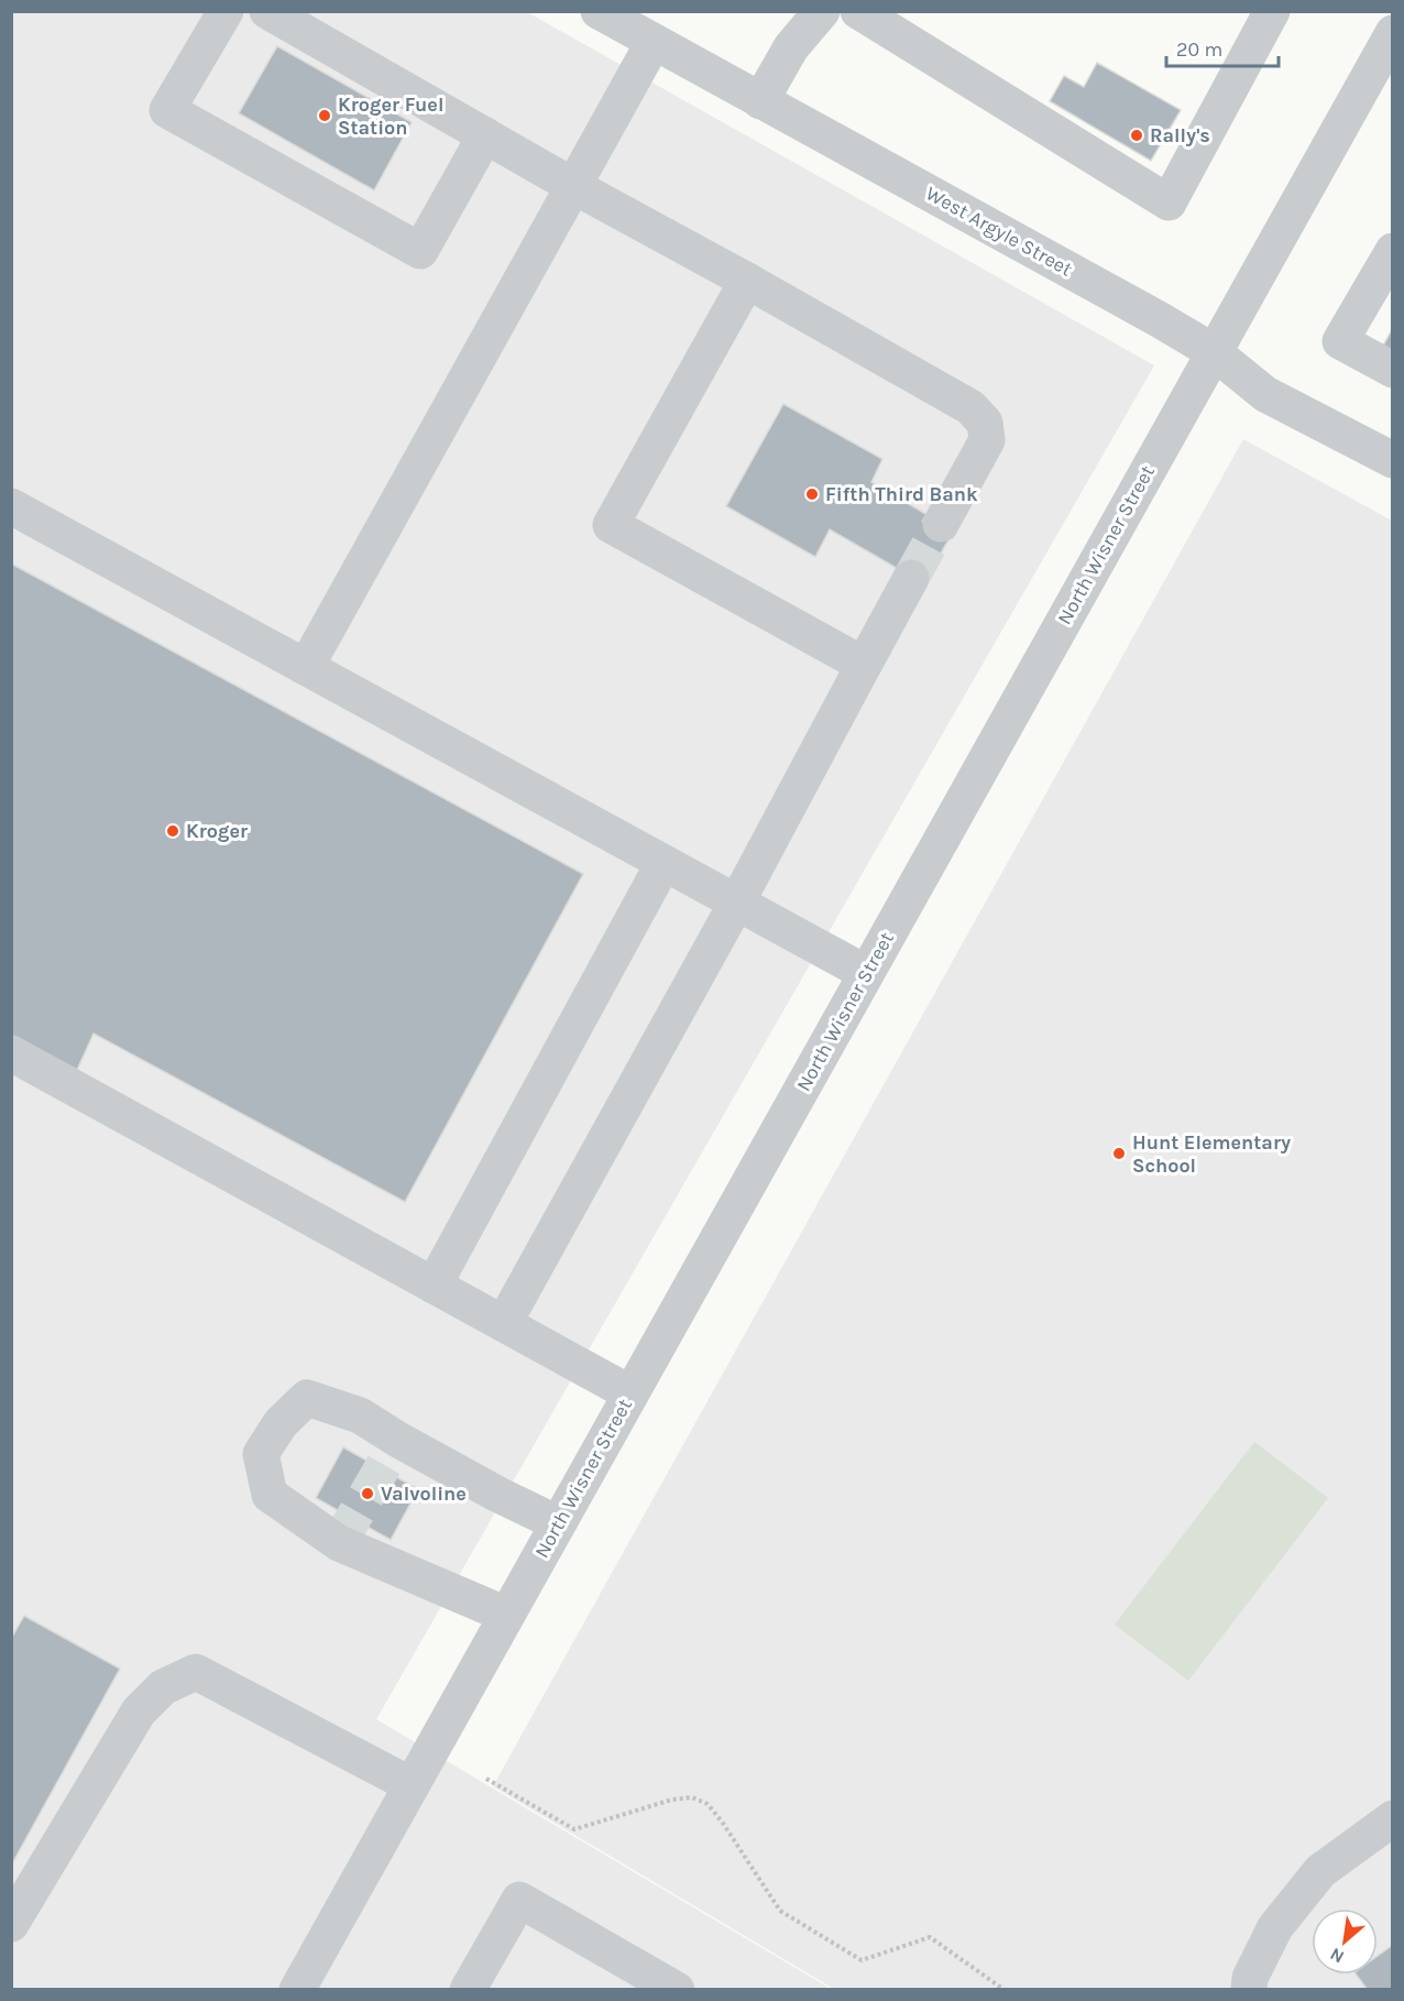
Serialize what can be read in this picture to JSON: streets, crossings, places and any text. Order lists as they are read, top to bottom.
{
  "streets": {
    "street": ["West Argyle Street", "North Wisner Street"]
  },
  "crossings": [
    ["West Argyle Street", "North Wisner Street"]
  ],
  "places": [
    "Kroger Fuel Station",
    "Rally's",
    "Fifth Third Bank",
    "Kroger",
    "Hunt Elementary School",
    "Valvoline"
  ],
  "scale_bar": "20 m",
  "north": "bottom left"
}
